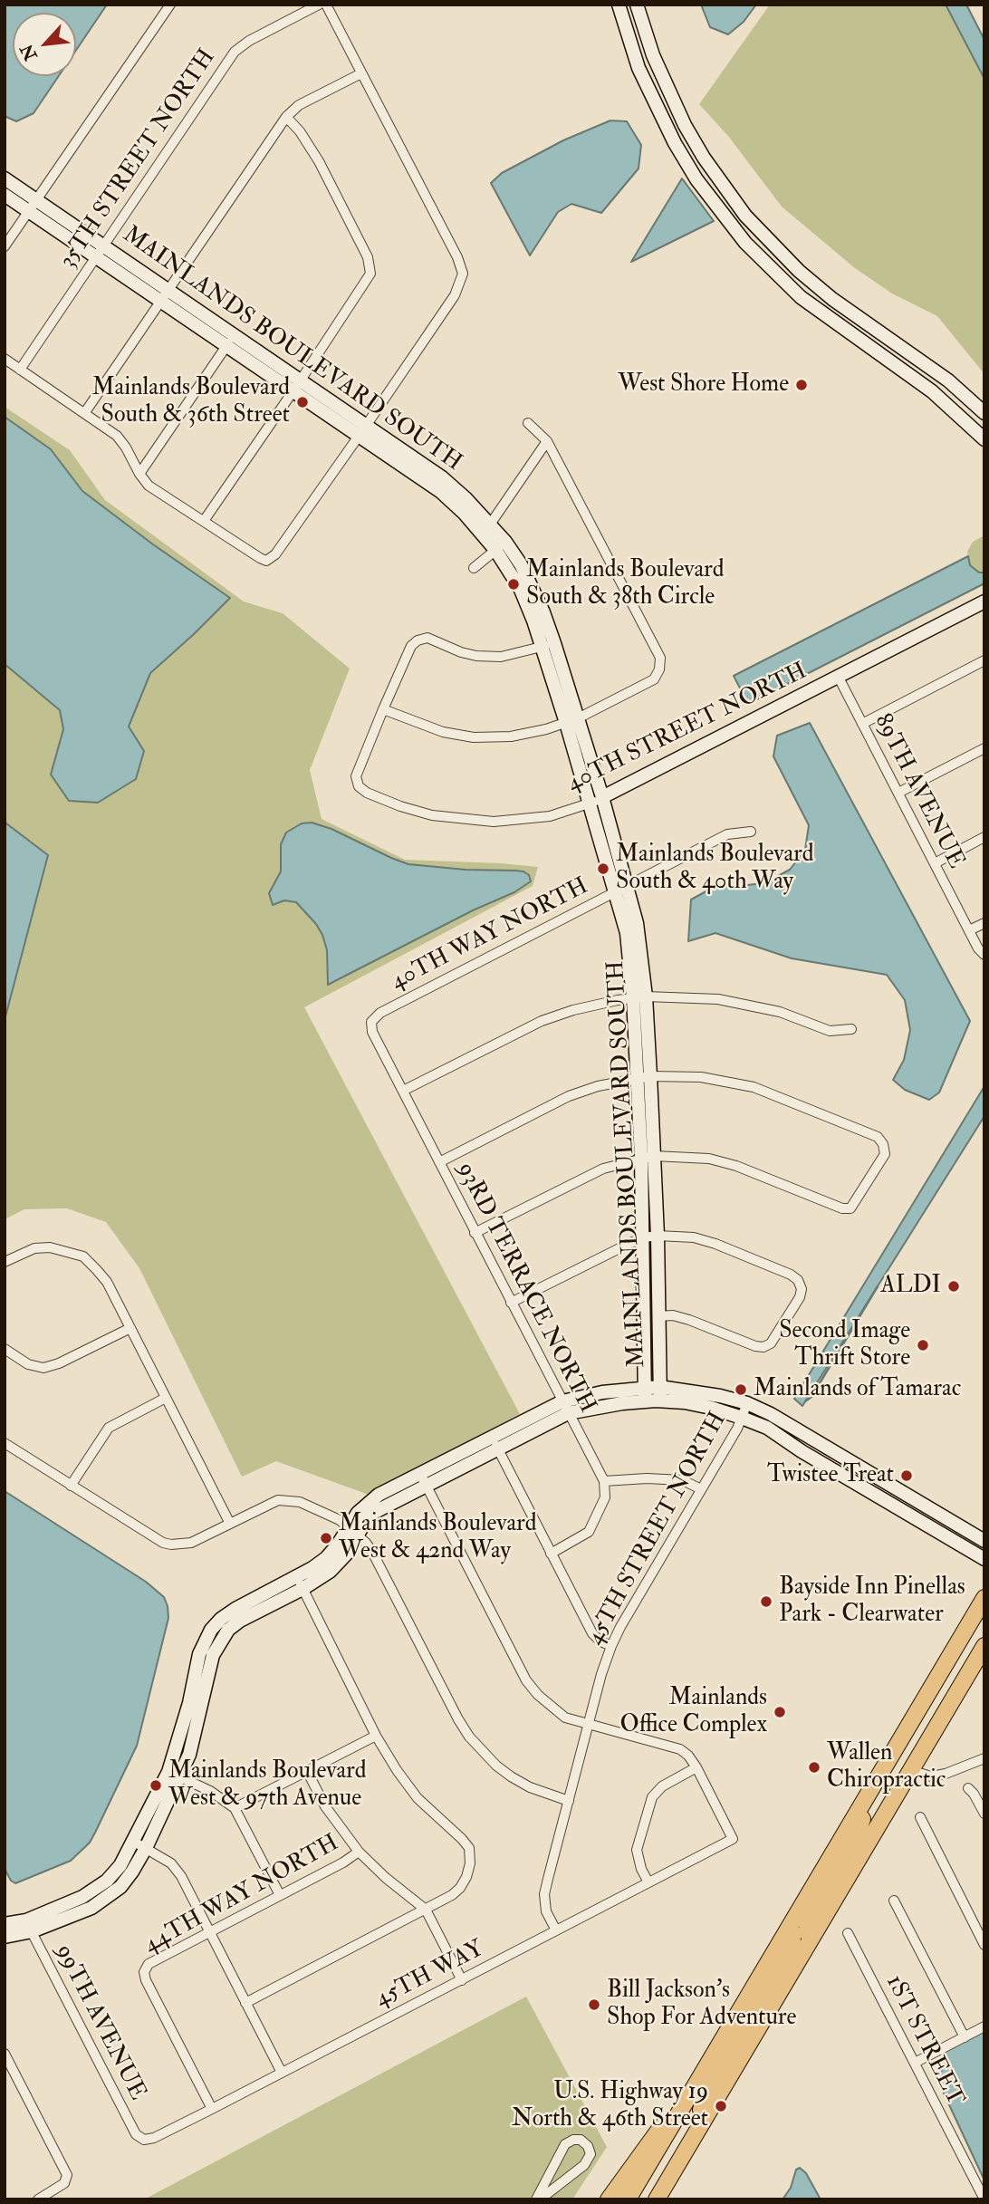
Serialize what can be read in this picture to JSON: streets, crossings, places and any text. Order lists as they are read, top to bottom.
{
  "streets": {
    "street": [
      "35TH STREET NORTH",
      "MAINLANDS BOULEVARD SOUTH",
      "40TH STREET NORTH",
      "89TH AVENUE",
      "40TH WAY NORTH",
      "93RD TERRACE NORTH",
      "45TH STREET NORTH",
      "44TH WAY NORTH",
      "45TH WAY",
      "99TH AVENUE",
      "1ST STREET"
    ]
  },
  "crossings": [
    ["35TH STREET NORTH", "MAINLANDS BOULEVARD SOUTH"],
    ["MAINLANDS BOULEVARD SOUTH", "40TH STREET NORTH"],
    ["MAINLANDS BOULEVARD SOUTH", "40TH WAY NORTH"],
    ["40TH STREET NORTH", "89TH AVENUE"],
    ["40TH WAY NORTH", "93RD TERRACE NORTH"],
    ["45TH STREET NORTH", "45TH WAY"],
    ["44TH WAY NORTH", "45TH WAY"],
    ["45TH WAY", "99TH AVENUE"]
  ],
  "places": [
    "West Shore Home",
    "Mainlands Boulevard South & 36th Street",
    "Mainlands Boulevard South & 38th Circle",
    "Mainlands Boulevard South & 40th Way",
    "ALDI",
    "Second Image Thrift Store",
    "Mainlands of Tamarac",
    "Twistee Treat",
    "Mainlands Boulevard West & 42nd Way",
    "Bayside Inn Pinellas Park - Clearwater",
    "Mainlands Office Complex",
    "Wallen Chiropractic",
    "Mainlands Boulevard West & 97th Avenue",
    "Bill Jackson's Shop For Adventure",
    "U.S. Highway 19 North & 46th Street"
  ],
  "north": "bottom left"
}
